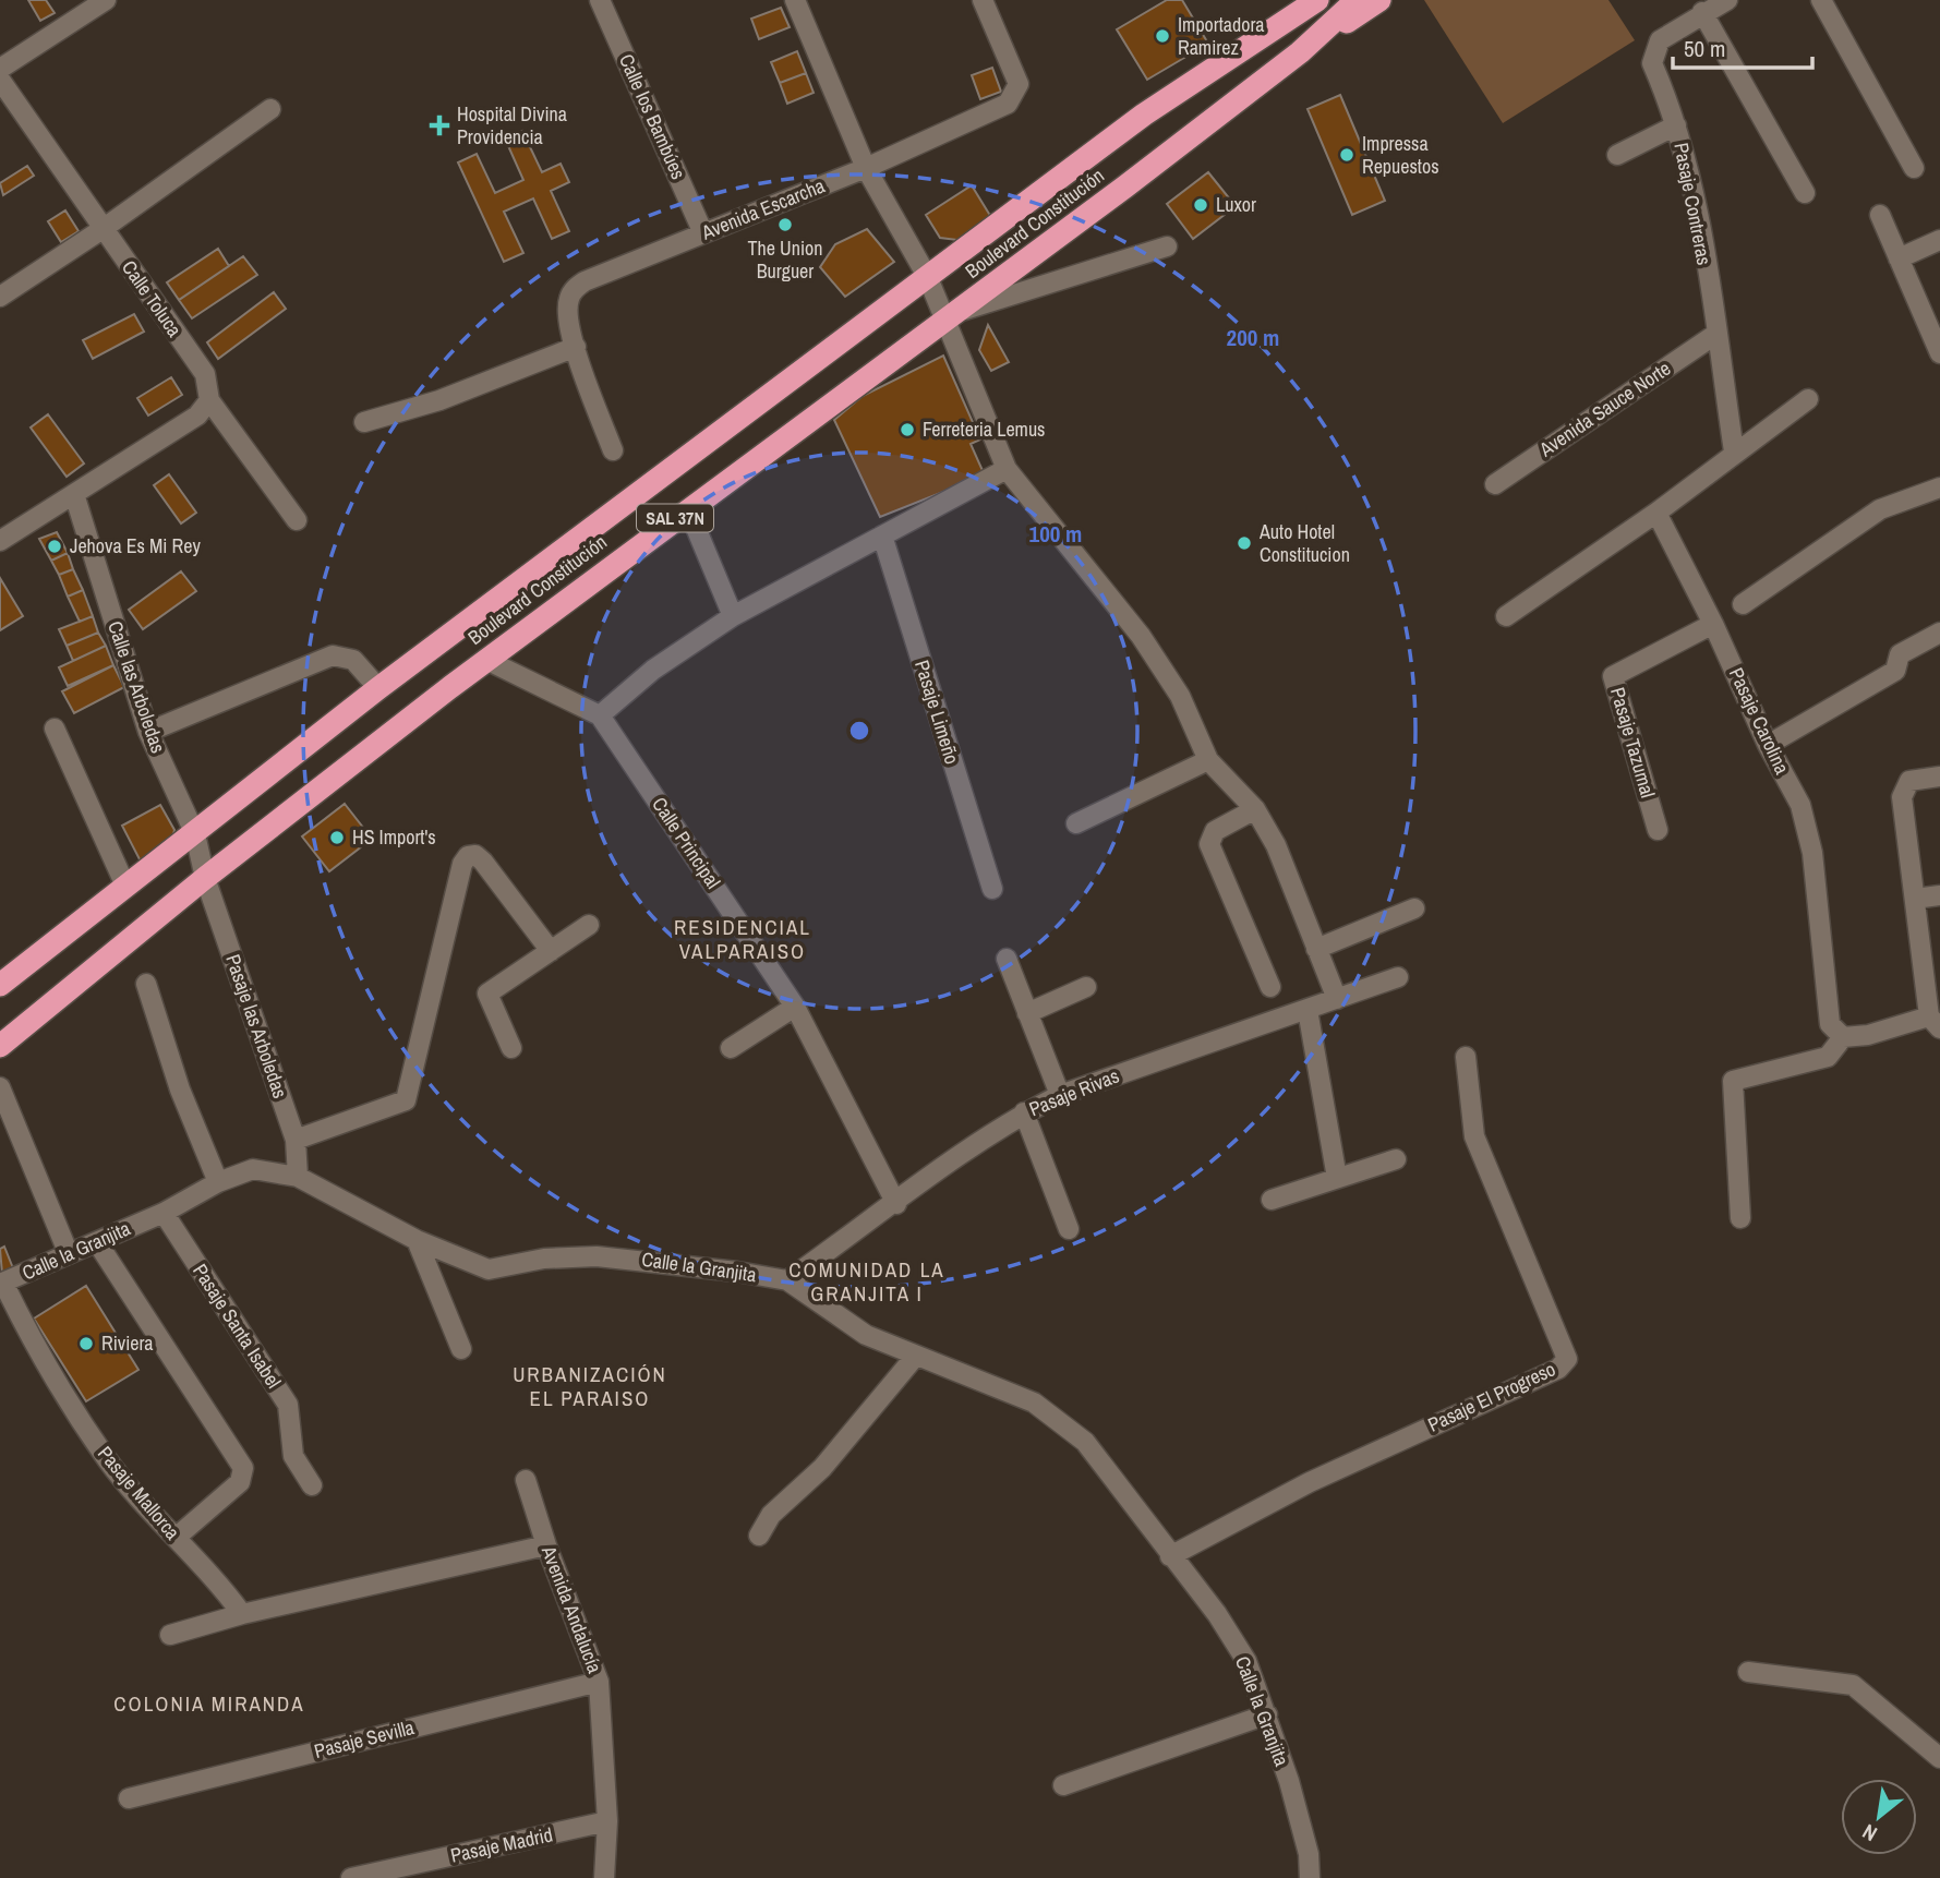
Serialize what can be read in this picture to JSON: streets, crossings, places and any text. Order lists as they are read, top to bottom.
{
  "streets": {
    "highway": ["Boulevard Constitución", "SAL 37N"],
    "street": [
      "Calle los Bambúes",
      "Pasaje Contreras",
      "Avenida Escarcha",
      "Calle Toluca",
      "Avenida Sauce Norte",
      "Calle las Arboledas",
      "Pasaje Limeño",
      "Pasaje Carolina",
      "Pasaje Tazumal",
      "Calle Principal",
      "Pasaje las Arboledas",
      "Pasaje Rivas",
      "Calle la Granjita",
      "Pasaje Santa Isabel",
      "Pasaje El Progreso",
      "Pasaje Mallorca",
      "Avenida Andalucía",
      "Pasaje Sevilla",
      "Pasaje Madrid"
    ]
  },
  "crossings": [
    ["Calle los Bambúes", "Avenida Escarcha"],
    ["Pasaje Contreras", "Avenida Sauce Norte"],
    ["Boulevard Constitución", "Calle las Arboledas"],
    ["Boulevard Constitución", "Pasaje las Arboledas"],
    ["Calle las Arboledas", "Pasaje las Arboledas"],
    ["Pasaje Carolina", "Pasaje Tazumal"],
    ["Calle Principal", "Pasaje Rivas"],
    ["Pasaje las Arboledas", "Calle la Granjita"],
    ["Pasaje Rivas", "Calle la Granjita"],
    ["Calle la Granjita", "Pasaje Santa Isabel"],
    ["Calle la Granjita", "Pasaje El Progreso"],
    ["Calle la Granjita", "Pasaje Mallorca"],
    ["Avenida Andalucía", "Pasaje Sevilla"],
    ["Avenida Andalucía", "Pasaje Madrid"]
  ],
  "districts": [
    "RESIDENCIAL VALPARAISO",
    "COMUNIDAD LA GRANJITA I",
    "URBANIZACIÓN EL PARAISO",
    "COLONIA MIRANDA"
  ],
  "places": {
    "other": [
      "Importadora Ramirez",
      "Impressa Repuestos",
      "Luxor",
      "The Union Burguer",
      "Ferreteria Lemus",
      "Auto Hotel Constitucion",
      "Jehova Es Mi Rey",
      "HS Import's",
      "Riviera"
    ],
    "health": ["Hospital Divina Providencia"]
  },
  "scale_bar": "50 m",
  "north": "bottom left",
  "rings": ["200 m", "100 m"]
}
